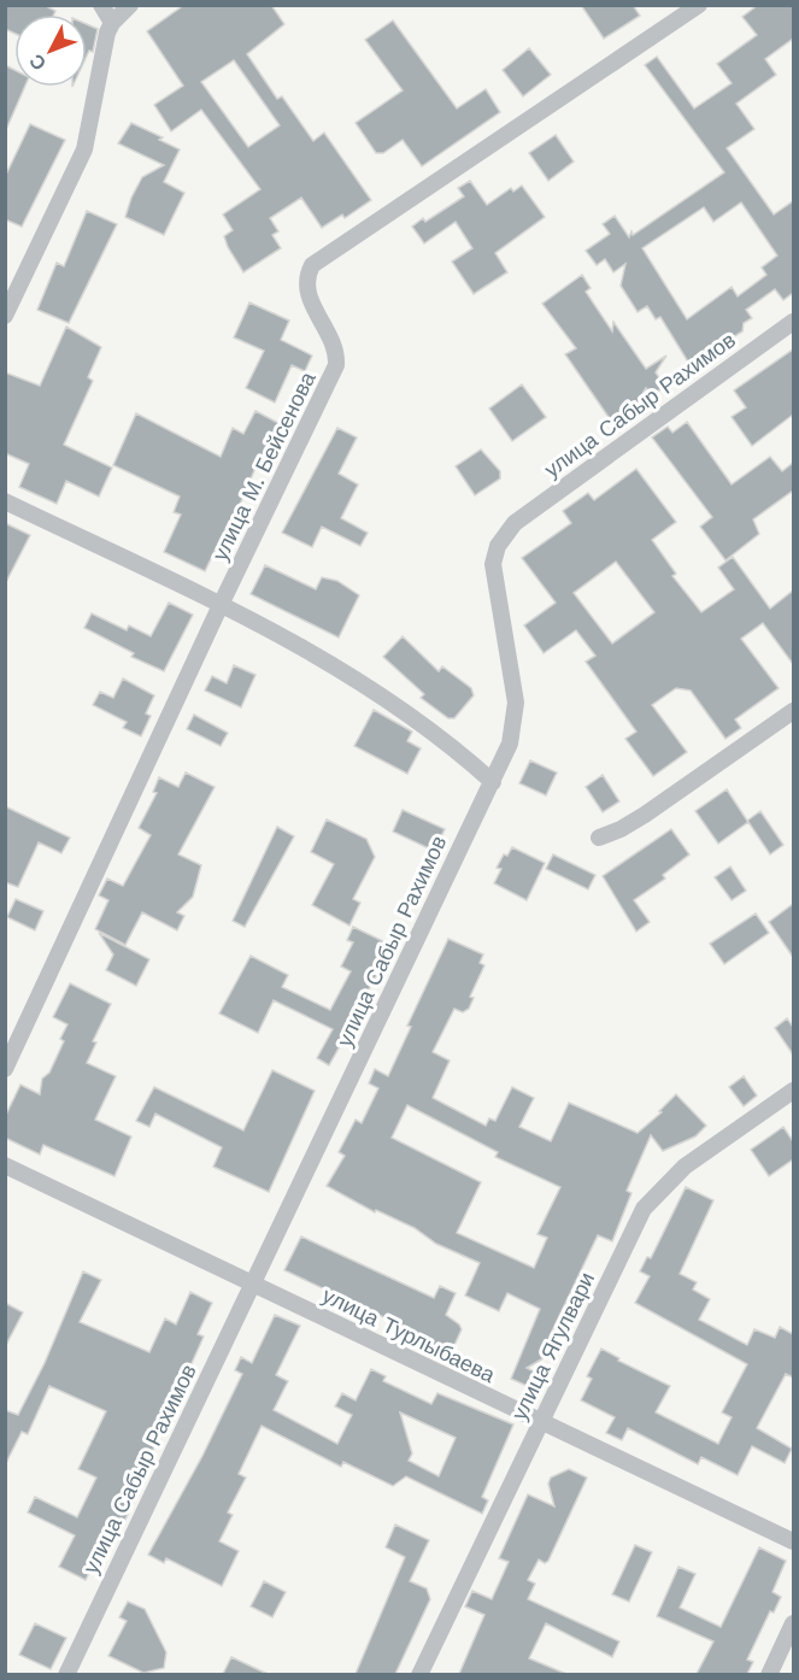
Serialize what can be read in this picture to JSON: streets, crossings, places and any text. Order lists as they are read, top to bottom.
{
  "streets": {
    "street": [
      "улица Сабыр Рахимов",
      "улица М. Бейсенова",
      "улица Турлыбаева",
      "улица Ягулвари"
    ]
  },
  "crossings": [
    ["улица Сабыр Рахимов", "улица Турлыбаева"],
    ["улица Турлыбаева", "улица Ягулвари"]
  ],
  "north": "bottom left"
}
